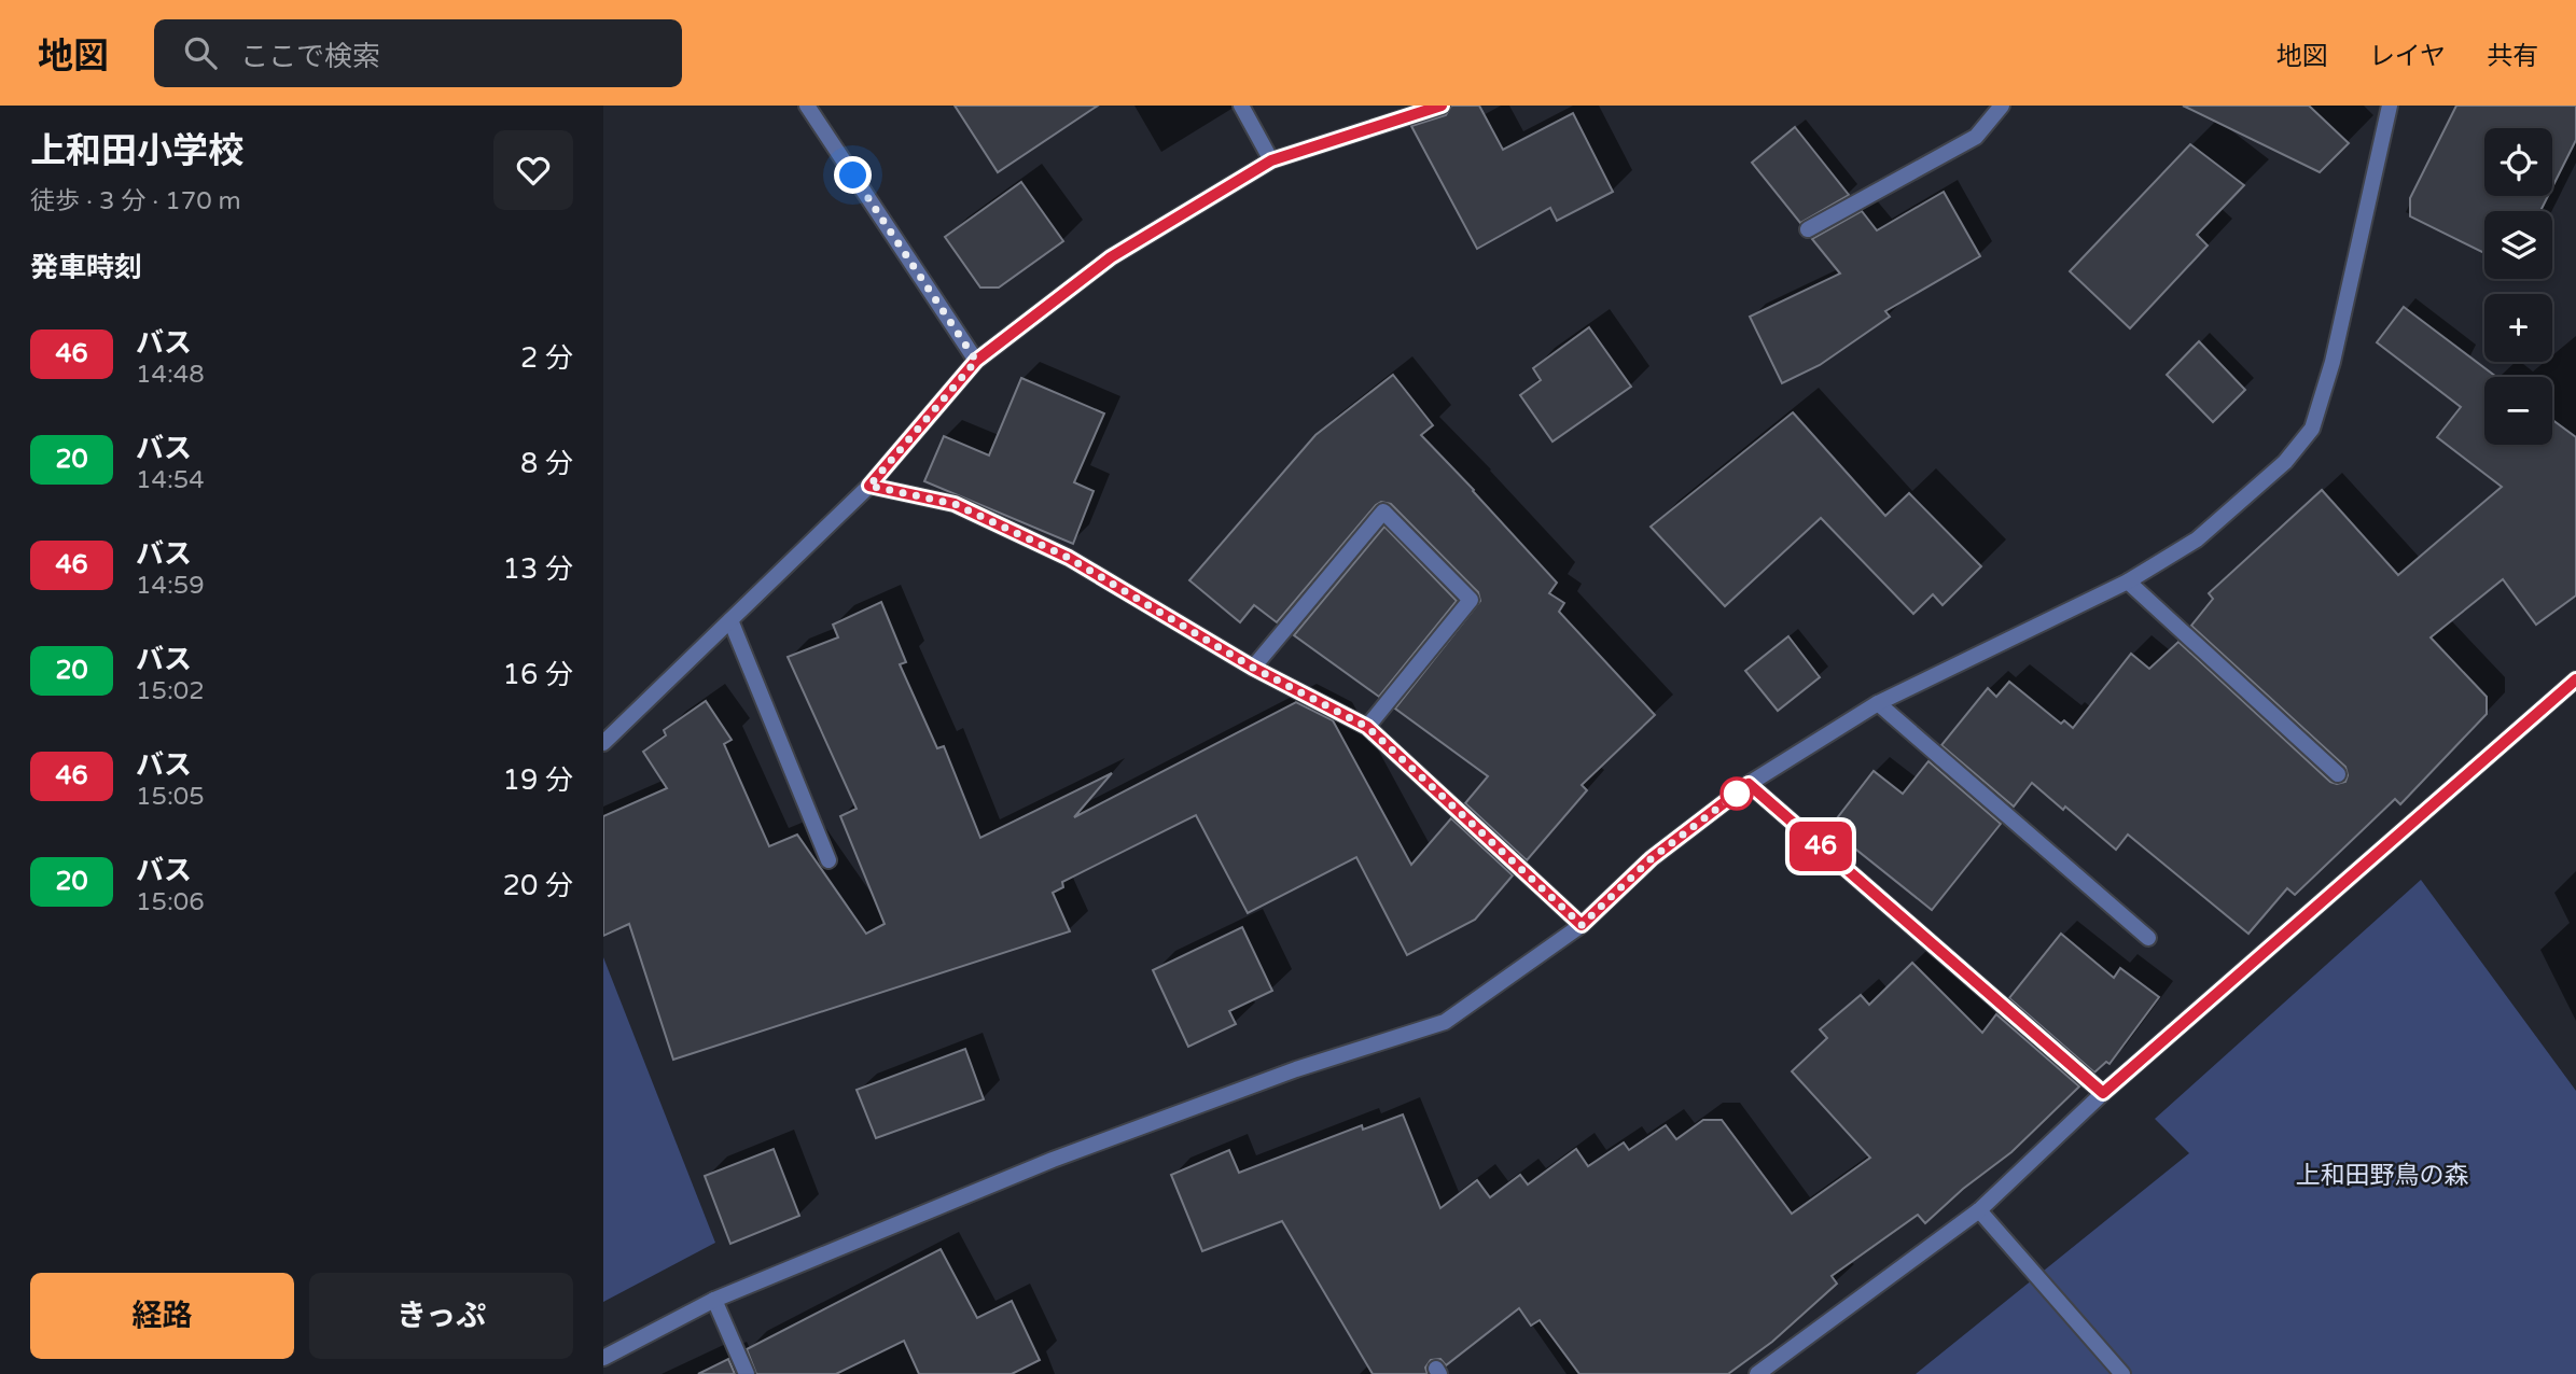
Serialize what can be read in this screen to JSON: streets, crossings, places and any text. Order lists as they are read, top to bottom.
{
  "parks": ["上和田野鳥の森"],
  "lines": ["bus line 46"],
  "page": {
    "header": "地図",
    "search": "ここで検索",
    "nav": ["地図", "レイヤ", "共有"],
    "heading": [
      ["上和田小学校", "徒歩 · 3 分 · 170 m"],
      "発車時刻"
    ],
    "on_map": "46",
    "map_buttons": ["+", "−"],
    "list": [
      {
        "mark": "46",
        "name": "バス",
        "note": "14:48",
        "value": "2 分"
      },
      {
        "mark": "20",
        "name": "バス",
        "note": "14:54",
        "value": "8 分"
      },
      {
        "mark": "46",
        "name": "バス",
        "note": "14:59",
        "value": "13 分"
      },
      {
        "mark": "20",
        "name": "バス",
        "note": "15:02",
        "value": "16 分"
      },
      {
        "mark": "46",
        "name": "バス",
        "note": "15:05",
        "value": "19 分"
      },
      {
        "mark": "20",
        "name": "バス",
        "note": "15:06",
        "value": "20 分"
      }
    ],
    "buttons": ["経路", "きっぷ"]
  }
}
